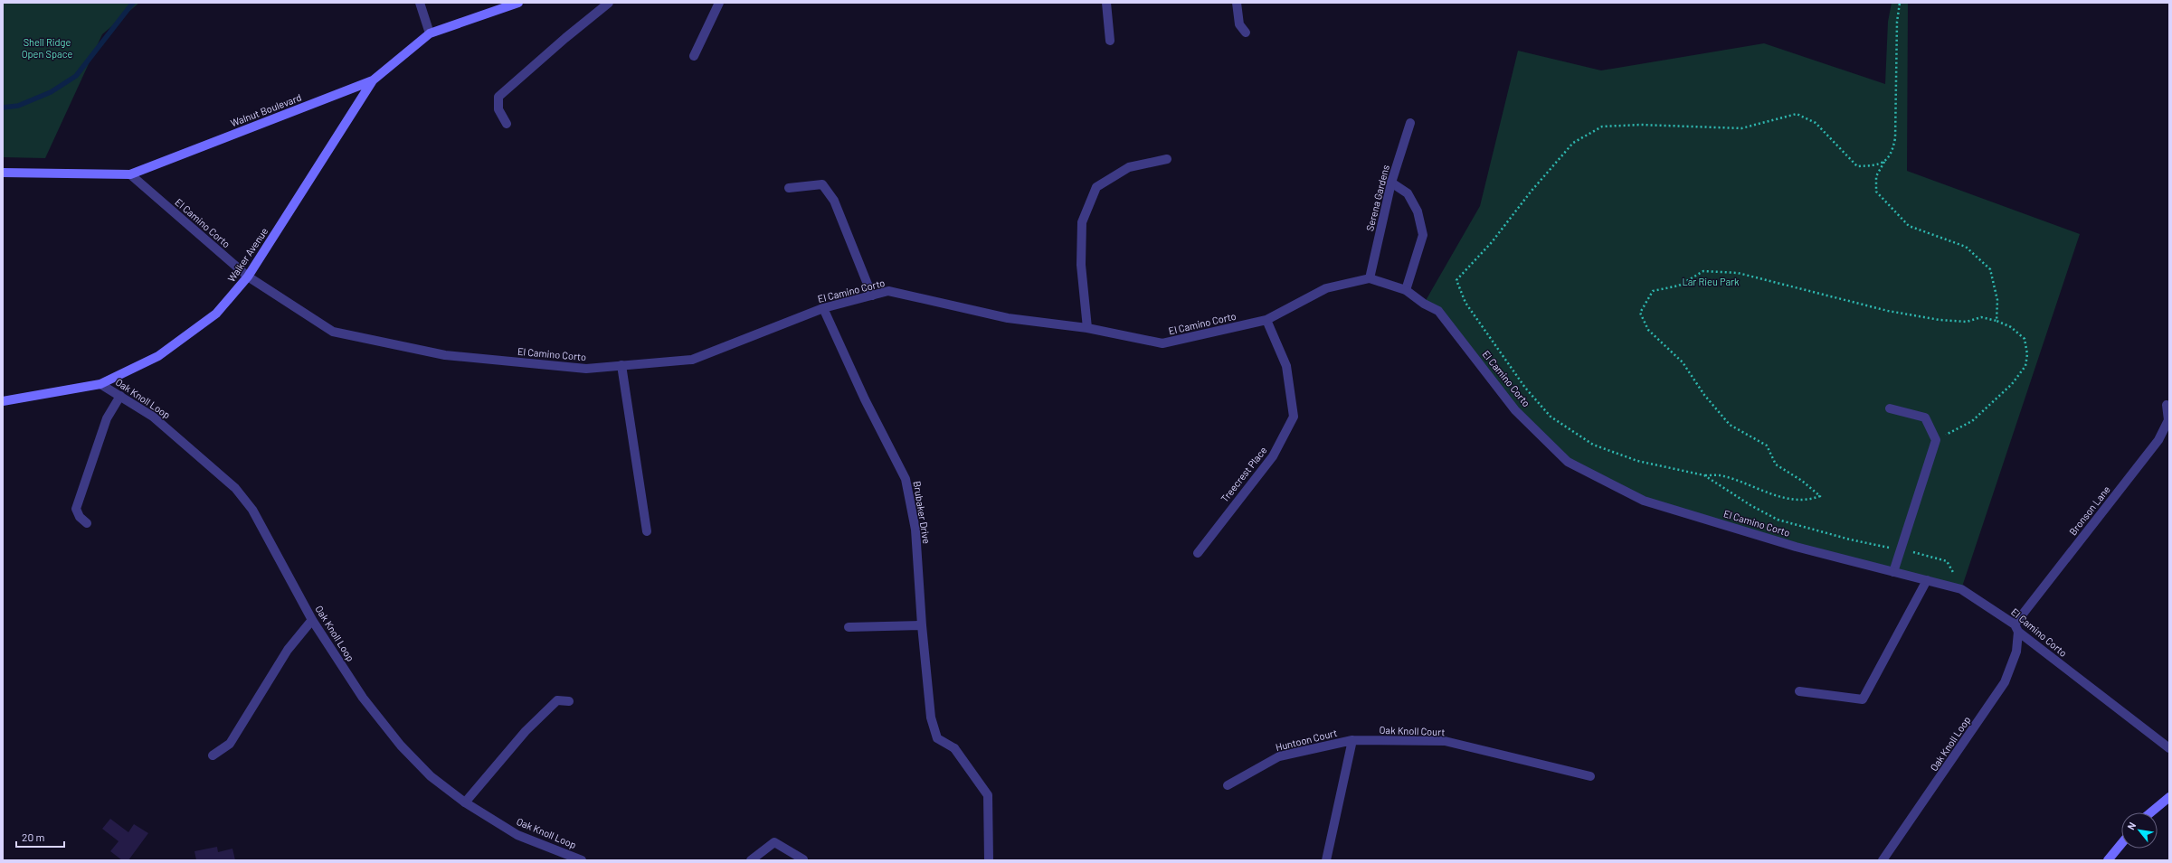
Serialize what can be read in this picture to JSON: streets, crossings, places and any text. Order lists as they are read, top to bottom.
{
  "streets": {
    "street": [
      "Walnut Boulevard",
      "Serena Gardens",
      "El Camino Corto",
      "Walker Avenue",
      "Oak Knoll Loop",
      "Treecrest Place",
      "Bronson Lane",
      "Brubaker Drive",
      "Oak Knoll Court",
      "Huntoon Court"
    ]
  },
  "crossings": [
    ["Walnut Boulevard", "El Camino Corto"],
    ["Walnut Boulevard", "Walker Avenue"],
    ["Serena Gardens", "El Camino Corto"],
    ["El Camino Corto", "Walker Avenue"],
    ["El Camino Corto", "Oak Knoll Loop"],
    ["El Camino Corto", "Treecrest Place"],
    ["El Camino Corto", "Bronson Lane"],
    ["El Camino Corto", "Brubaker Drive"],
    ["Walker Avenue", "Oak Knoll Loop"],
    ["Oak Knoll Loop", "Bronson Lane"],
    ["Oak Knoll Court", "Huntoon Court"]
  ],
  "parks": ["Shell Ridge Open Space", "Lar Rieu Park"],
  "scale_bar": "20 m",
  "north": "top left"
}
